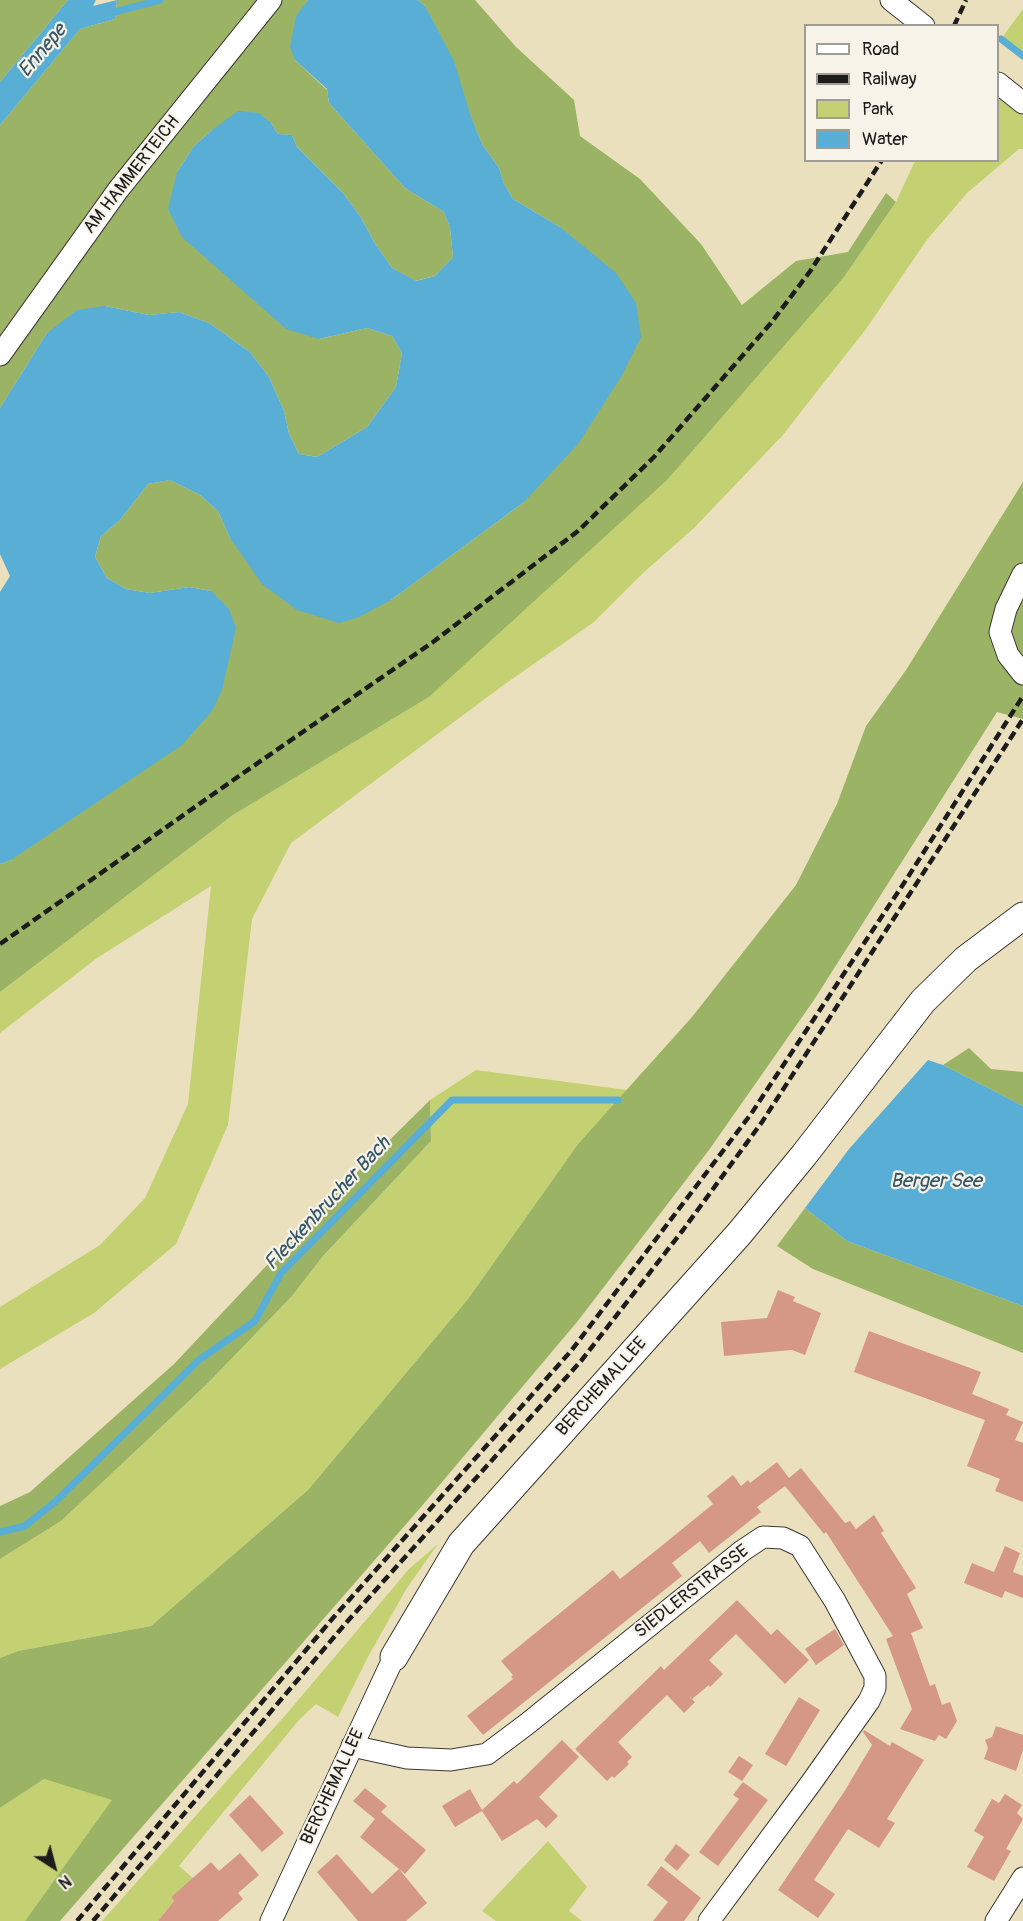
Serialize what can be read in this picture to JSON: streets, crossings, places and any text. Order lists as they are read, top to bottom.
{
  "streets": {
    "street": ["AM HAMMERTEICH", "BERCHEMALLEE", "SIEDLERSTRASSE"]
  },
  "crossings": [
    ["BERCHEMALLEE", "SIEDLERSTRASSE"]
  ],
  "water": ["Ennepe", "Berger See", "Fleckenbrucher Bach"],
  "legend": [
    "Road",
    "Railway",
    "Park",
    "Water"
  ],
  "north": "bottom right"
}
